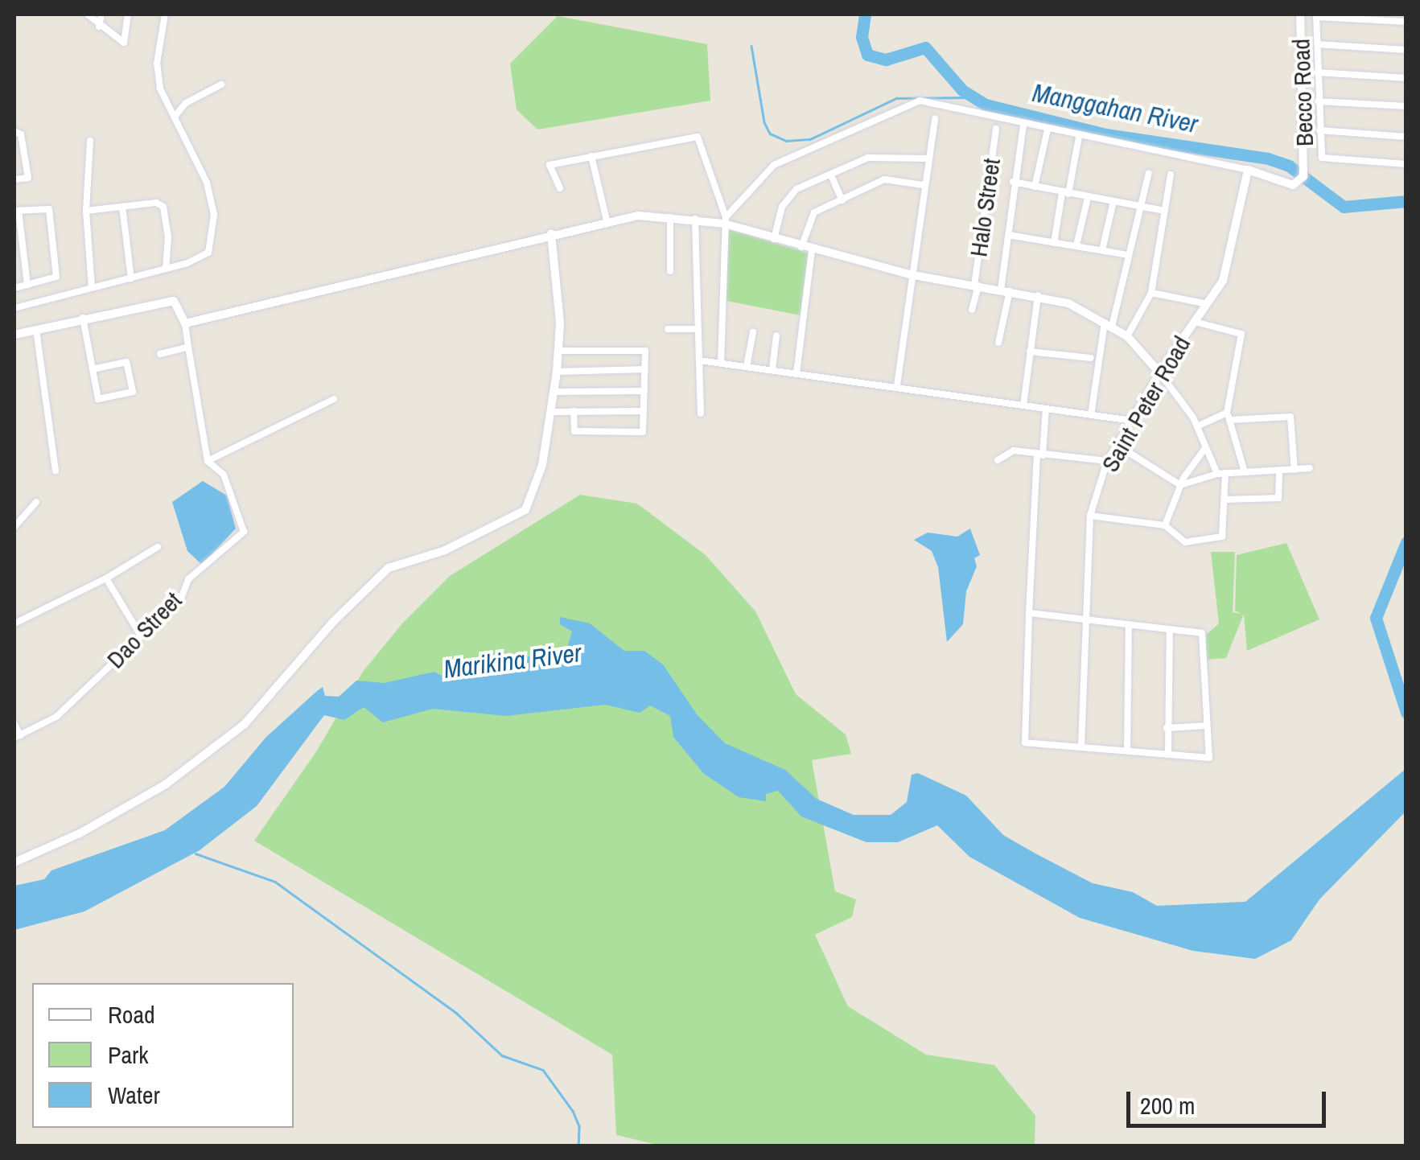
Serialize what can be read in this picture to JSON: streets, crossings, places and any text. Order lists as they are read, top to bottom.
{
  "streets": {
    "street": [
      "Becco Road",
      "Halo Street",
      "Saint Peter Road",
      "Dao Street"
    ]
  },
  "crossings": [
    ["Becco Road", "Saint Peter Road"]
  ],
  "water": ["Manggahan River", "Marikina River"],
  "legend": ["Road", "Park", "Water"],
  "scale_bar": "200 m"
}
